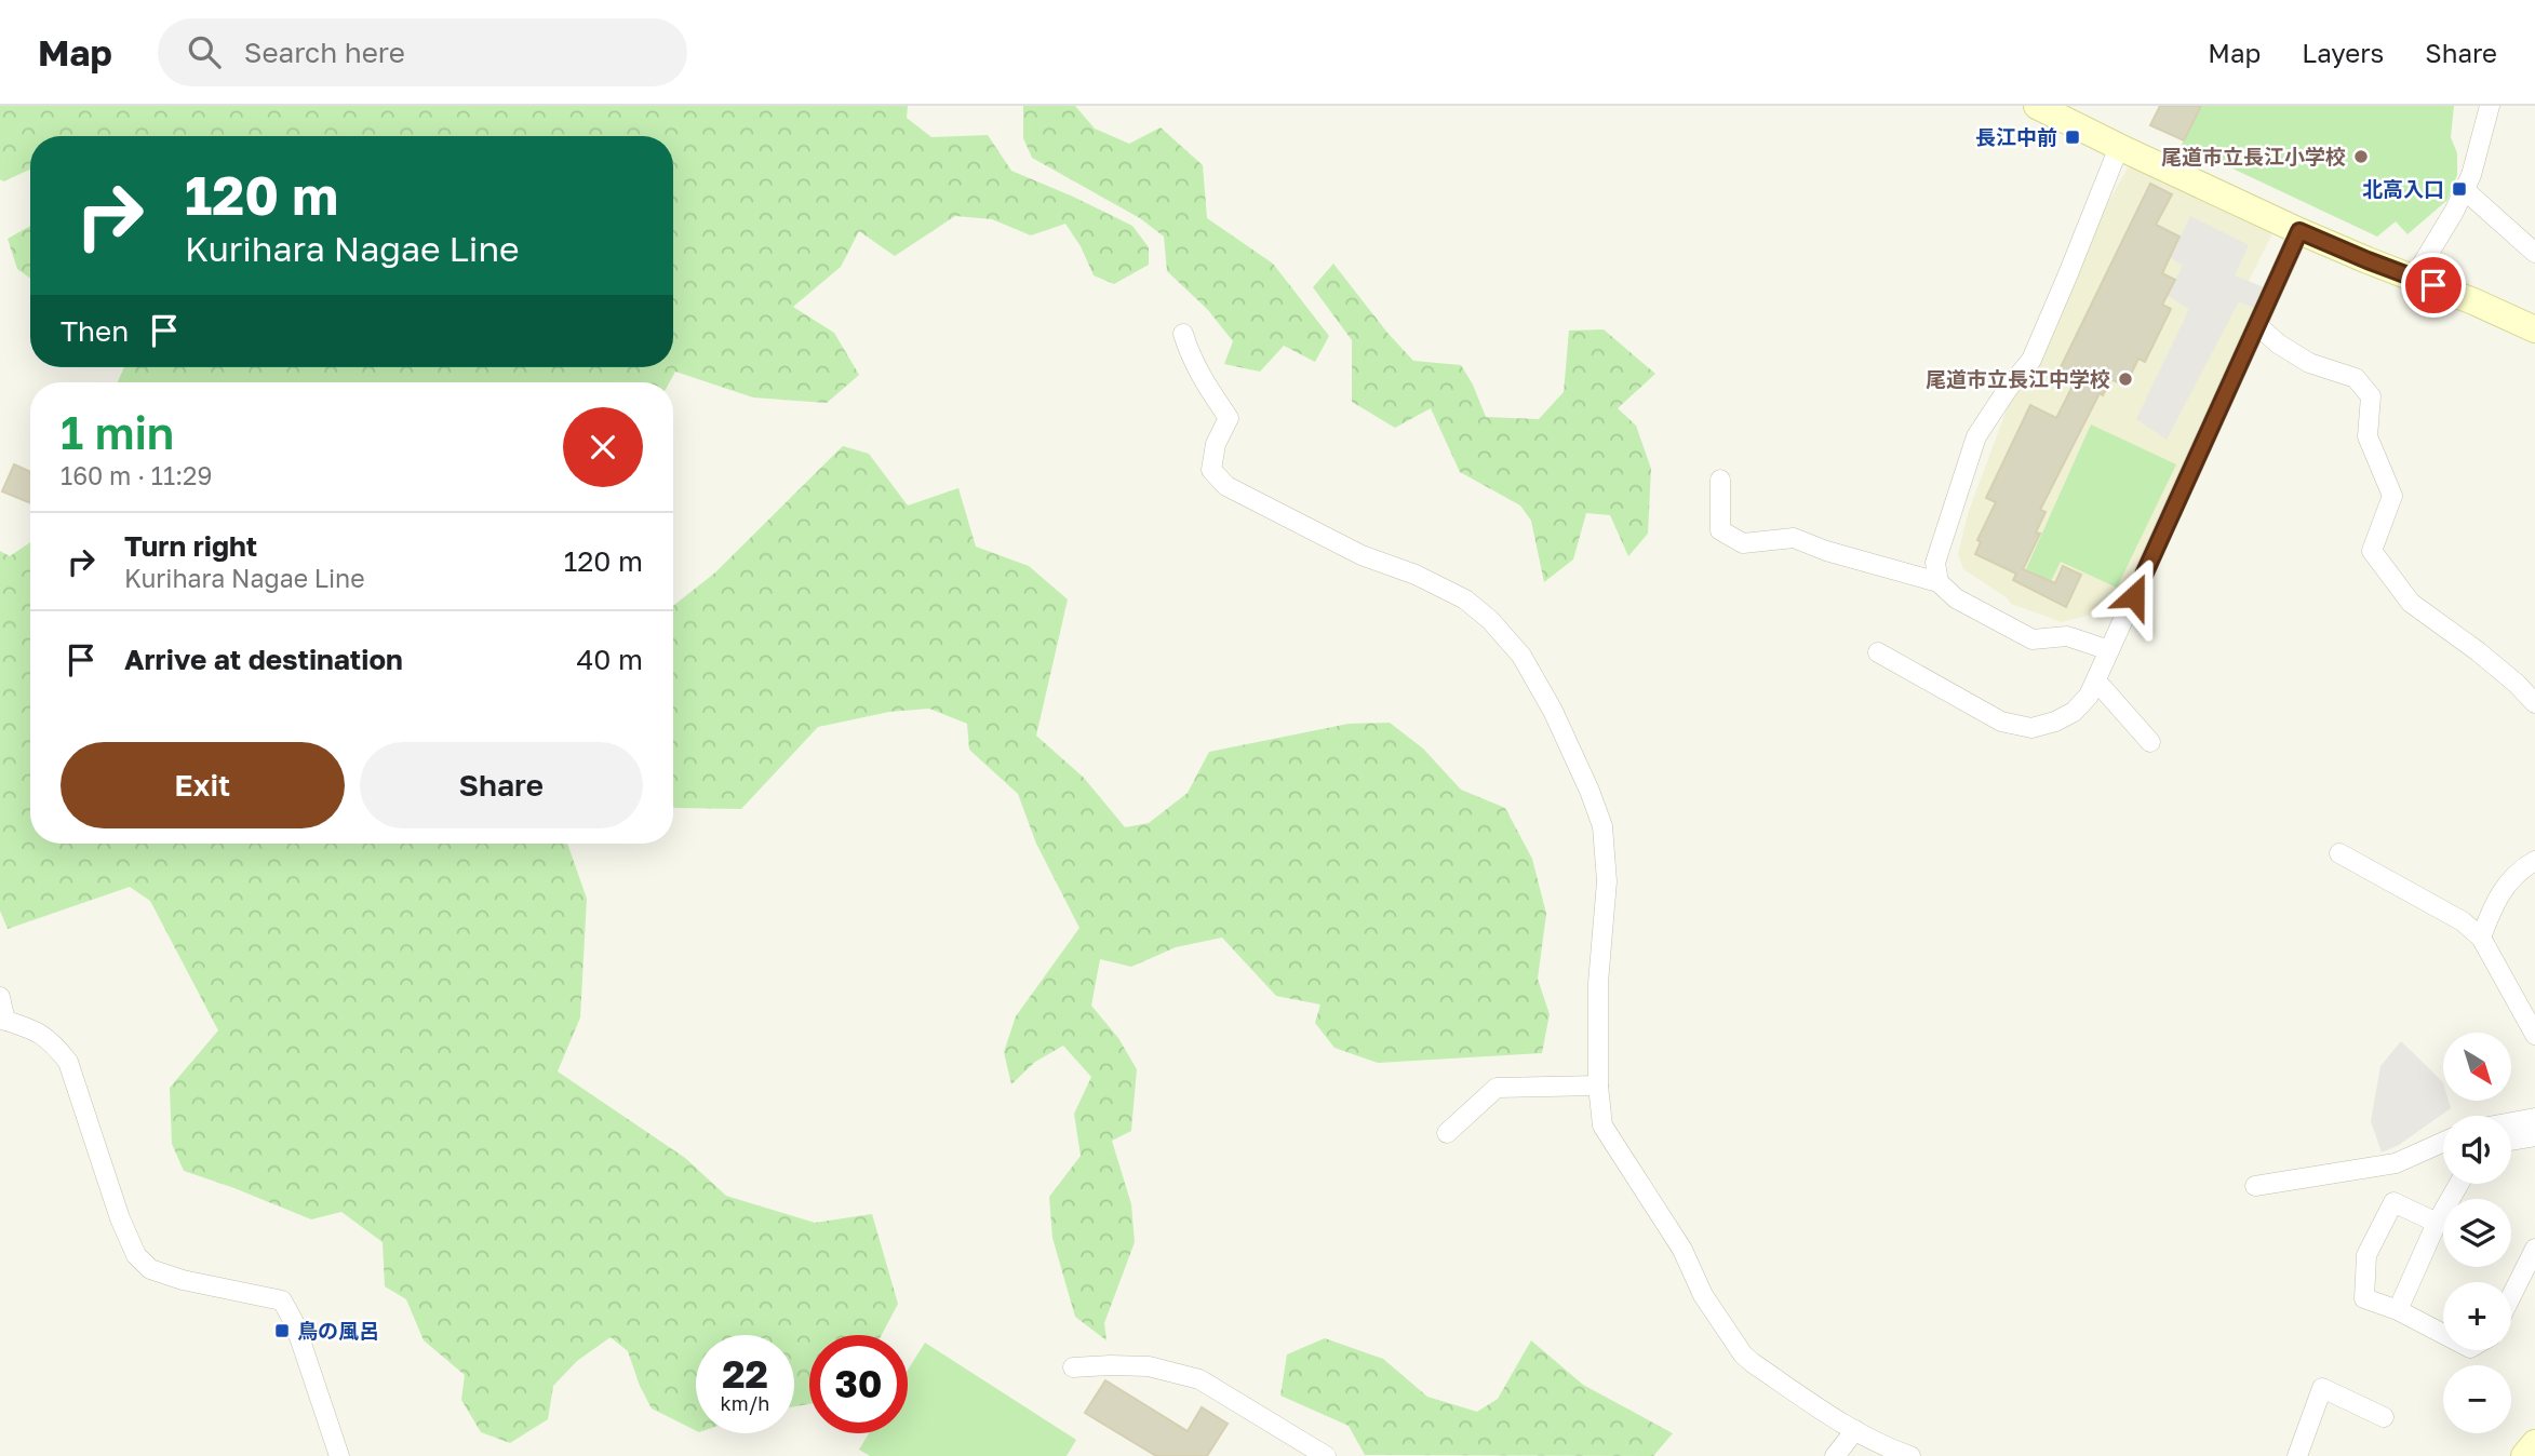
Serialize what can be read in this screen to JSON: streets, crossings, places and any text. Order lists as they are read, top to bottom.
{
  "places": {
    "transit": ["長江中前", "北高入口", "鳥の風呂"],
    "other": ["尾道市立長江小学校", "尾道市立長江中学校"]
  },
  "north": "bottom right",
  "page": {
    "header": "Map",
    "search": "Search here",
    "nav": ["Map", "Layers", "Share"],
    "turn": ["120 m", "Kurihara Nagae Line"],
    "then": "Then",
    "heading": ["1 min", "160 m · 11:29"],
    "list": [
      {
        "name": "Turn right",
        "note": "Kurihara Nagae Line",
        "value": "120 m"
      },
      {
        "name": "Arrive at destination",
        "value": "40 m"
      }
    ],
    "buttons": ["Exit", "Share"],
    "map_buttons": ["+", "−"],
    "speed": "22 km/h",
    "limit": "30"
  }
}
